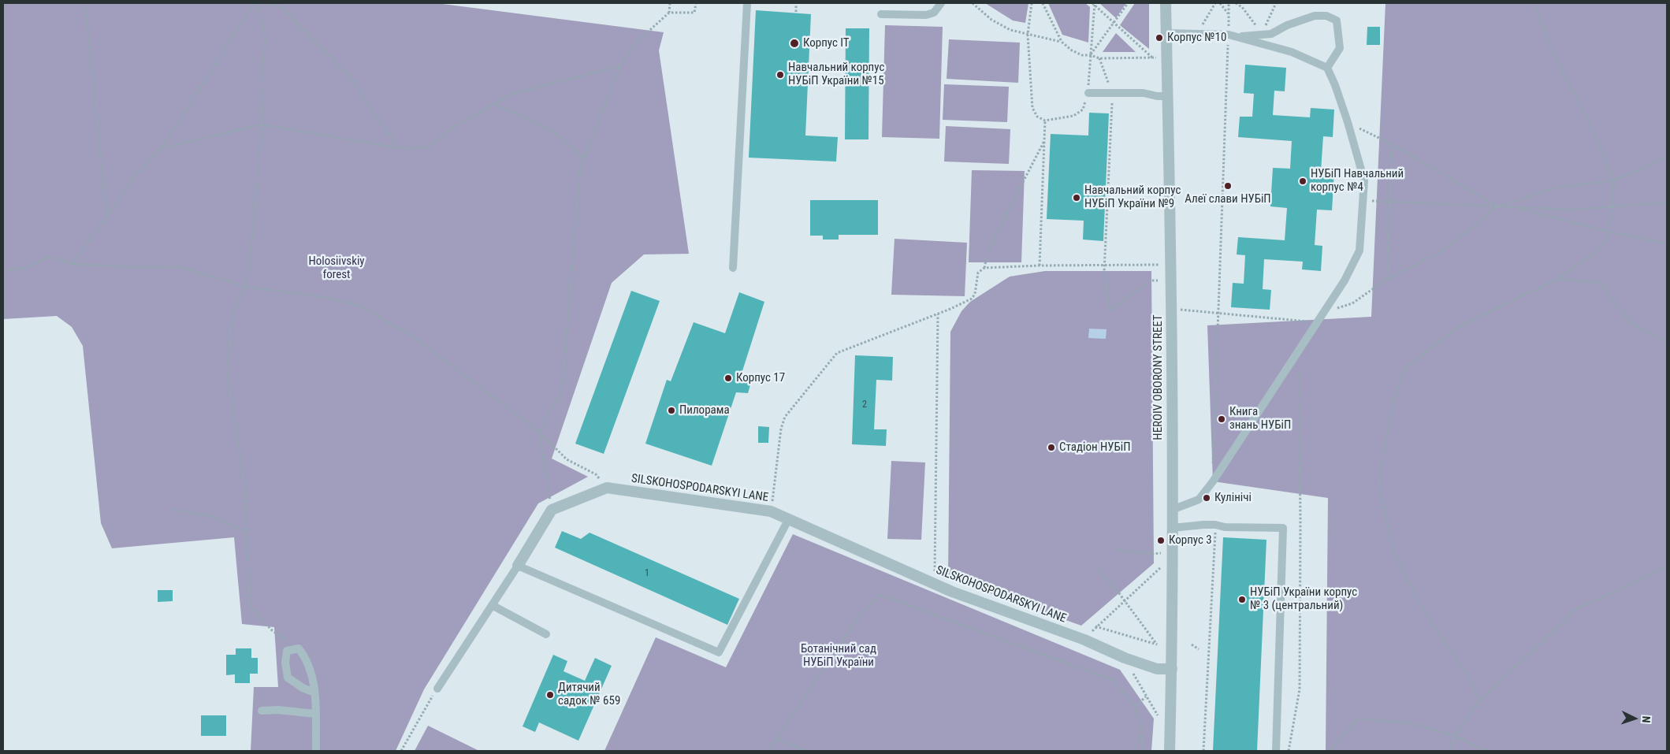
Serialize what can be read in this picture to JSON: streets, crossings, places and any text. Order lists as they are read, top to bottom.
{
  "streets": {
    "street": ["HEROIV OBORONY STREET", "SILSKOHOSPODARSKYI LANE"]
  },
  "crossings": [
    ["HEROIV OBORONY STREET", "SILSKOHOSPODARSKYI LANE"]
  ],
  "parks": ["Holosiivskiy forest", "Ботанічний сад НУБіП України"],
  "places": [
    "Корпус №10",
    "Корпус ІТ",
    "Навчальний корпус НУБіП України №15",
    "НУБіП Навчальний корпус №4",
    "Алеї слави НУБіП",
    "Навчальний корпус НУБіП України №9",
    "Корпус 17",
    "Пилорама",
    "Книга знань НУБіП",
    "Стадіон НУБіП",
    "Кулінічі",
    "Корпус 3",
    "НУБіП України корпус № 3 (центральний)",
    "Дитячий садок № 659"
  ],
  "house_numbers": ["2", "1"],
  "north": "right"
}
